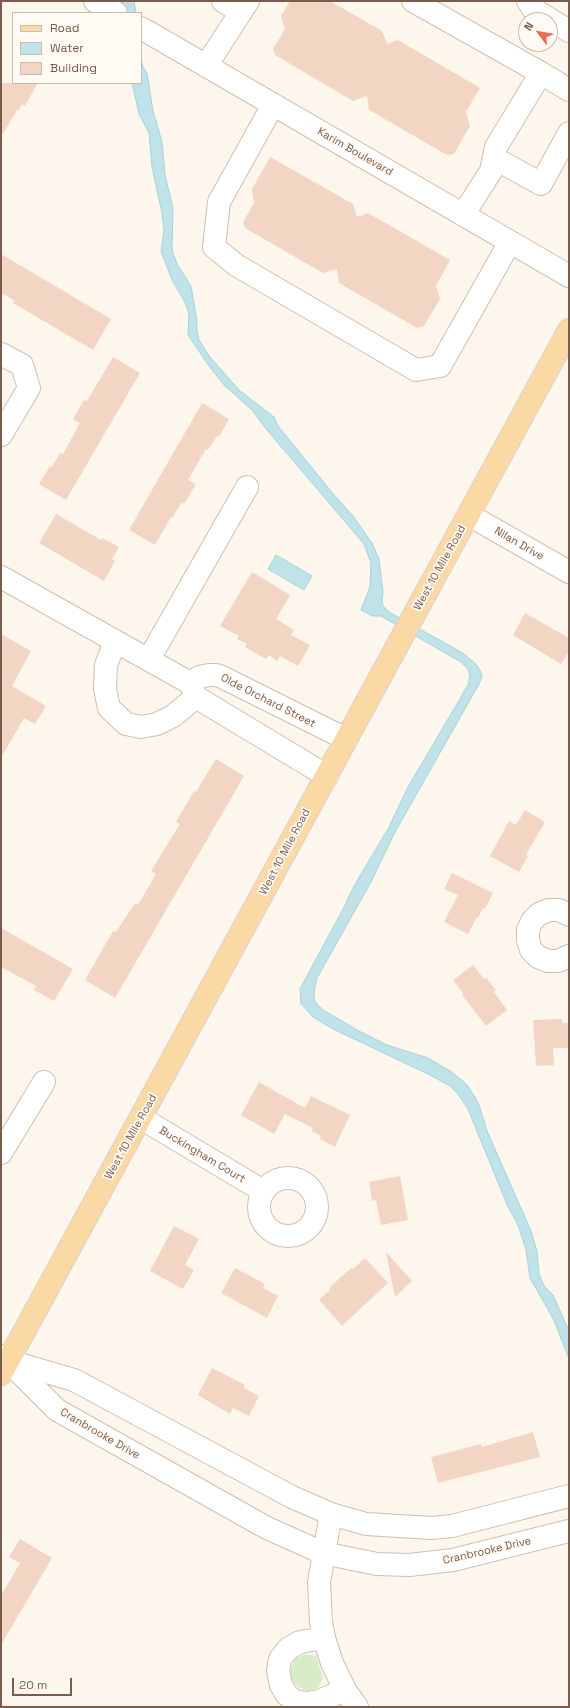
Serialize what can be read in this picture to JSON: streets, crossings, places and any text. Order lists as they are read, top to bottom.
{
  "streets": {
    "main road": ["West 10 Mile Road"],
    "street": [
      "Karim Boulevard",
      "Nilan Drive",
      "Olde Orchard Street",
      "Buckingham Court",
      "Cranbrooke Drive"
    ]
  },
  "crossings": [
    ["Nilan Drive", "West 10 Mile Road"],
    ["West 10 Mile Road", "Olde Orchard Street"],
    ["West 10 Mile Road", "Buckingham Court"],
    ["West 10 Mile Road", "Cranbrooke Drive"]
  ],
  "legend": ["Road", "Water", "Building"],
  "scale_bar": "20 m",
  "north": "top left"
}
